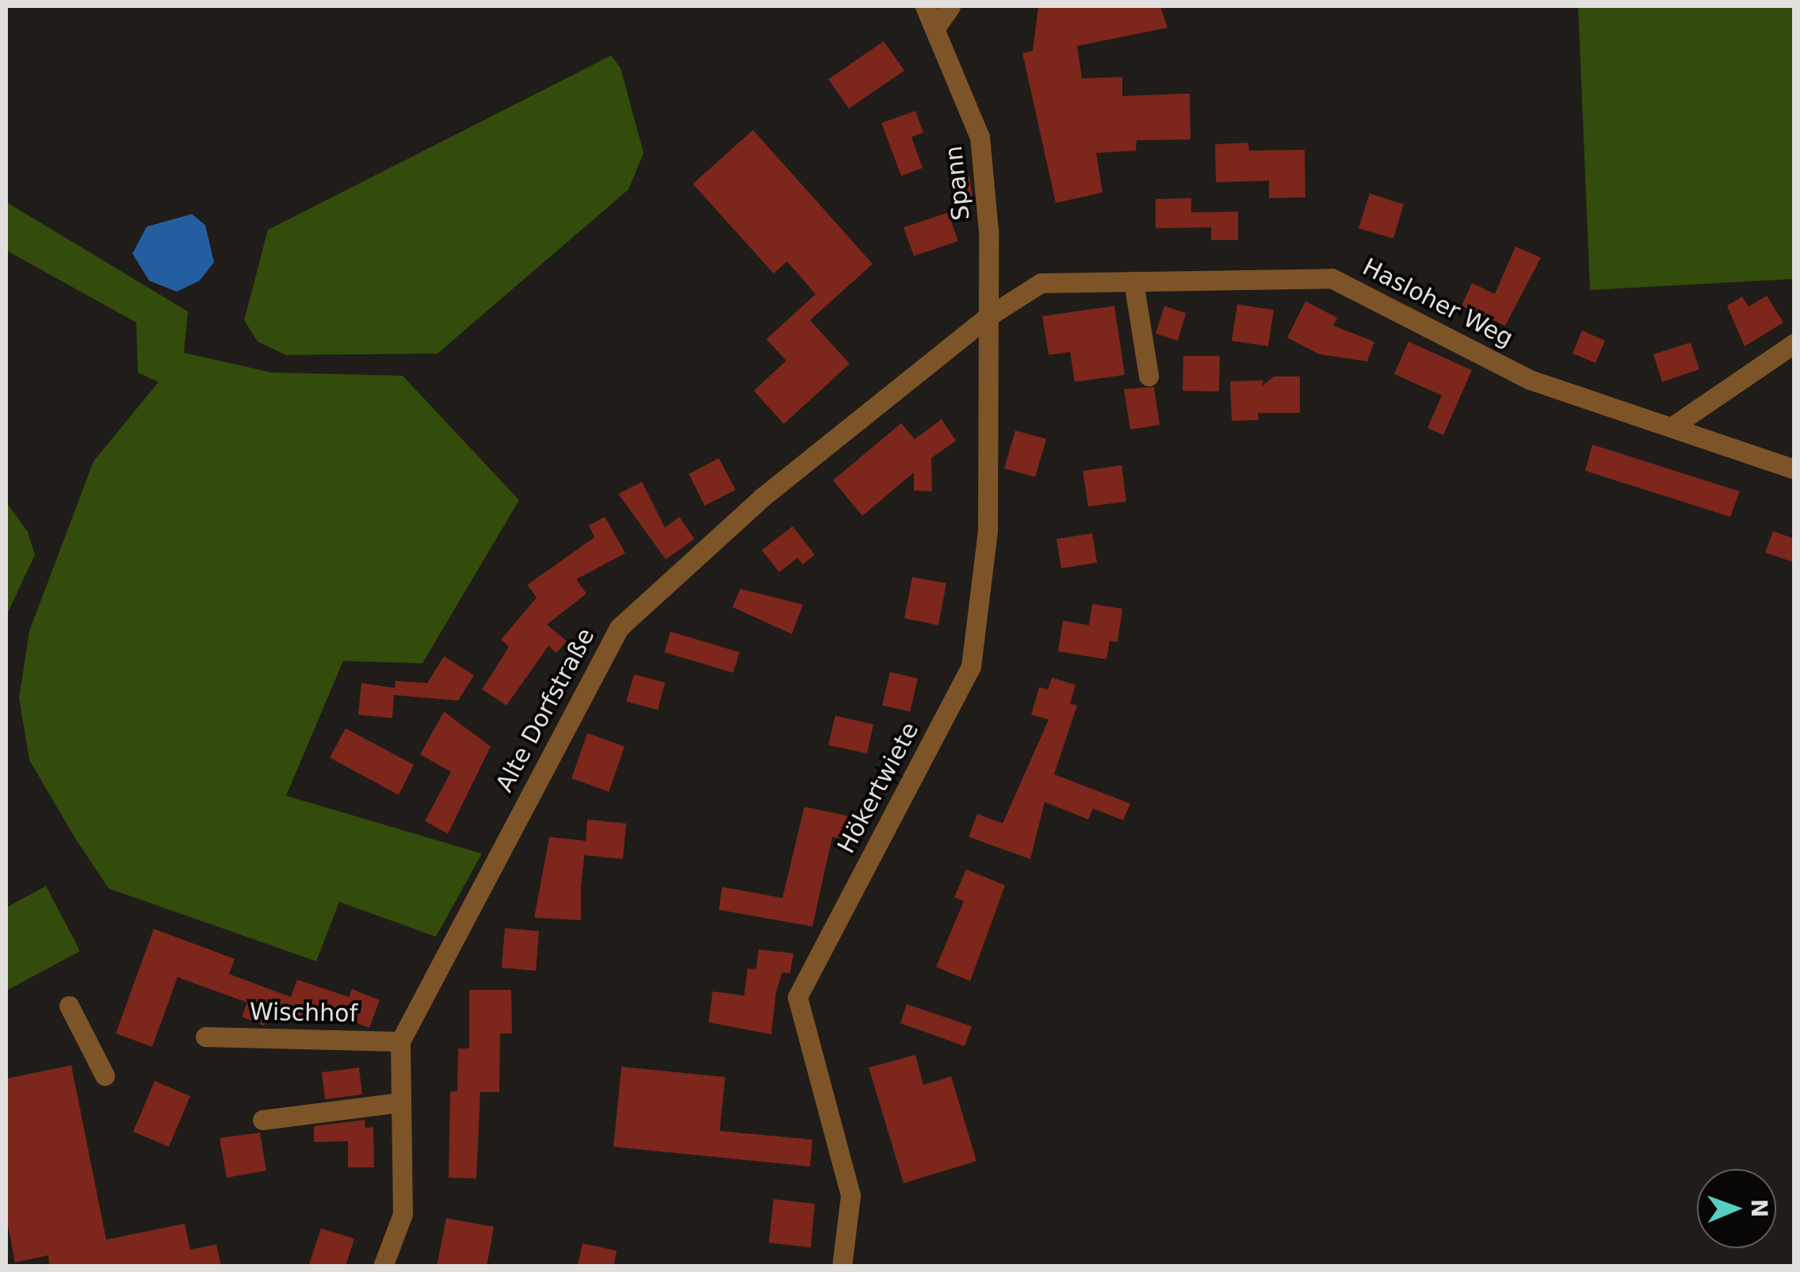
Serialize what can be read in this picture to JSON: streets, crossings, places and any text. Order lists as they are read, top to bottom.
{
  "streets": {
    "street": [
      "Spann",
      "Hasloher Weg",
      "Alte Dorfstraße",
      "Hökertwiete",
      "Wischhof"
    ]
  },
  "crossings": [
    ["Spann", "Hasloher Weg"],
    ["Spann", "Alte Dorfstraße"],
    ["Spann", "Hökertwiete"],
    ["Hasloher Weg", "Alte Dorfstraße"],
    ["Hasloher Weg", "Hökertwiete"],
    ["Alte Dorfstraße", "Hökertwiete"],
    ["Alte Dorfstraße", "Wischhof"]
  ],
  "north": "right"
}
